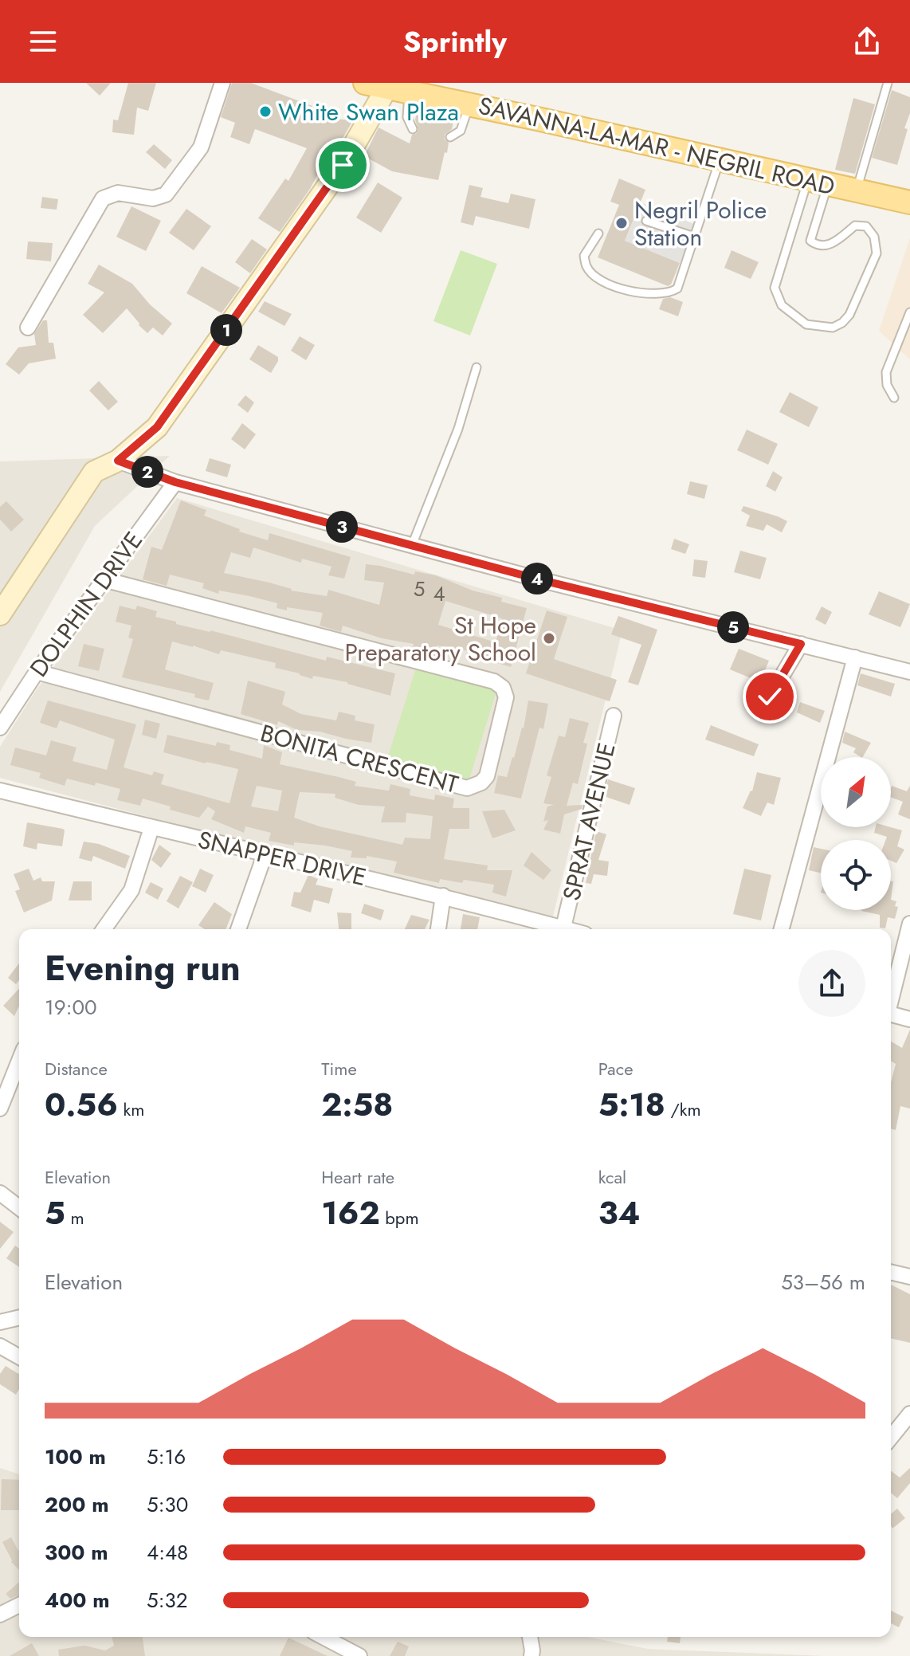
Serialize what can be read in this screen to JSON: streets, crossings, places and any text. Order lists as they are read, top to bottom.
{
  "streets": {
    "main road": ["SAVANNA-LA-MAR - NEGRIL ROAD"],
    "street": [
      "DOLPHIN DRIVE",
      "BONITA CRESCENT",
      "SPRAT AVENUE",
      "SNAPPER DRIVE"
    ]
  },
  "crossings": [
    ["DOLPHIN DRIVE", "BONITA CRESCENT"]
  ],
  "places": ["White Swan Plaza", "Negril Police Station", "St Hope Preparatory School"],
  "house_numbers": ["5", "4"],
  "north": "top right",
  "page": {
    "header": "Sprintly",
    "pins": [
      "1",
      "2",
      "3",
      "4",
      "5"
    ],
    "heading": ["Evening run", "19:00"],
    "stats": [
      ["Distance", "0.56 km"],
      ["Time", "2:58"],
      ["Pace", "5:18 /km"],
      ["Elevation", "5 m"],
      ["Heart rate", "162 bpm"],
      ["kcal", "34"]
    ],
    "chart": ["Elevation", "53–56 m"],
    "list": [
      {
        "name": "100 m",
        "note": "5:16"
      },
      {
        "name": "200 m",
        "note": "5:30"
      },
      {
        "name": "300 m",
        "note": "4:48"
      },
      {
        "name": "400 m",
        "note": "5:32"
      }
    ]
  }
}
